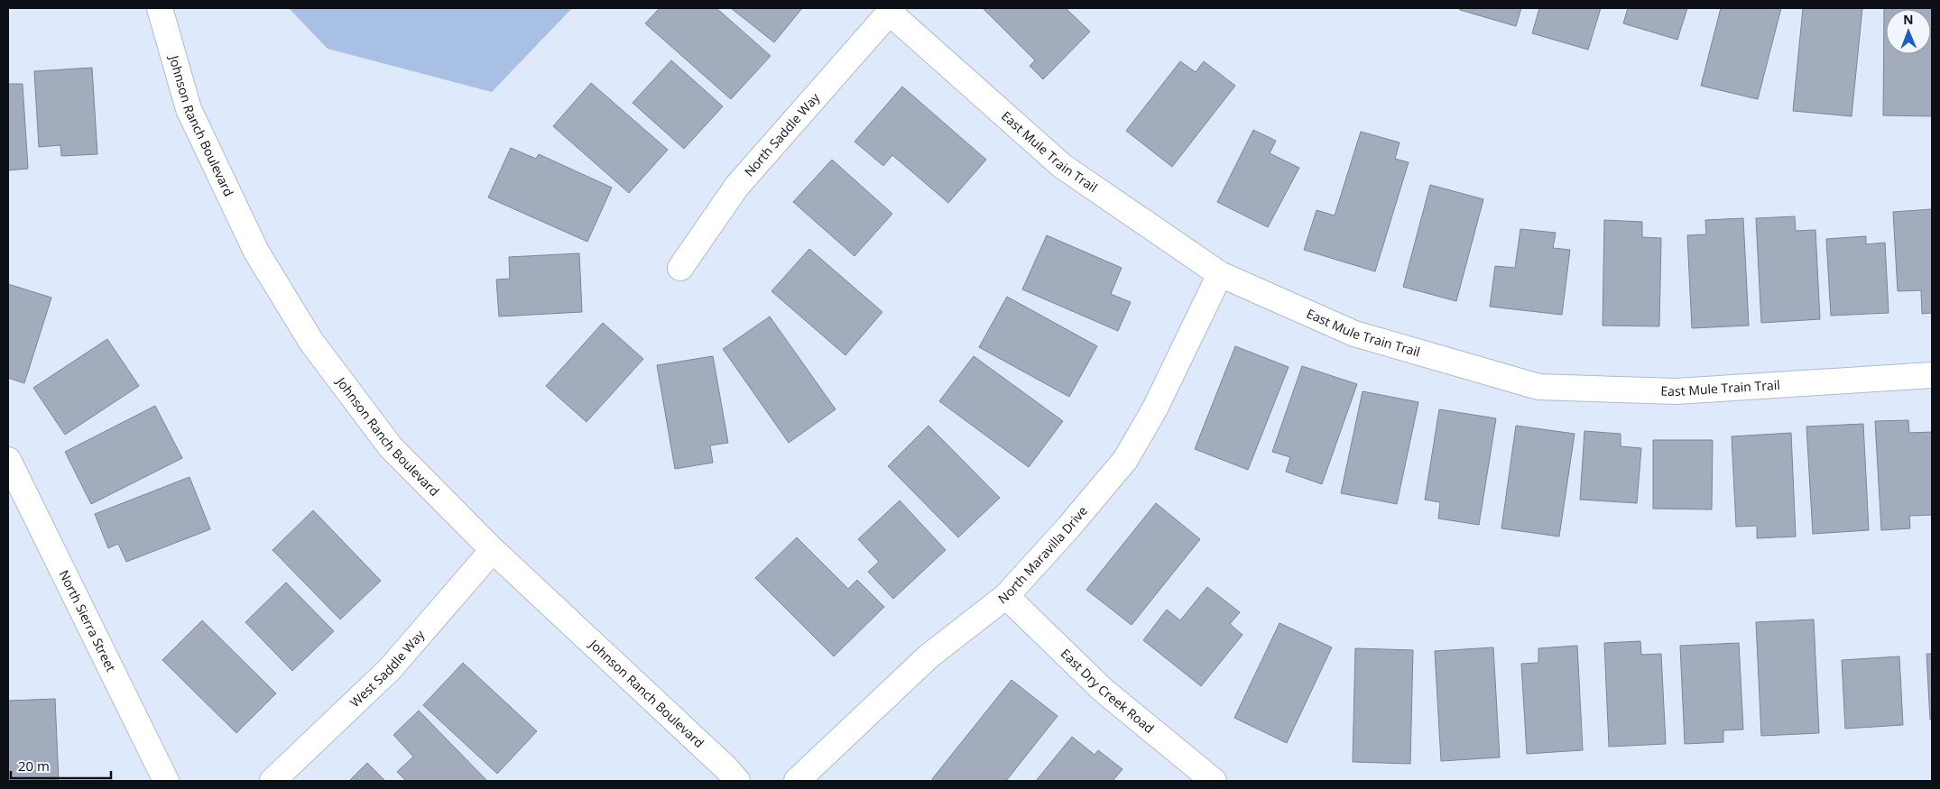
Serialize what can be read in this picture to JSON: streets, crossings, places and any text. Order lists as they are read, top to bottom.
{
  "streets": {
    "street": [
      "Johnson Ranch Boulevard",
      "North Saddle Way",
      "East Mule Train Trail",
      "North Maravilla Drive",
      "North Sierra Street",
      "West Saddle Way",
      "East Dry Creek Road"
    ]
  },
  "crossings": [
    ["Johnson Ranch Boulevard", "West Saddle Way"],
    ["North Saddle Way", "East Mule Train Trail"],
    ["East Mule Train Trail", "North Maravilla Drive"],
    ["North Maravilla Drive", "East Dry Creek Road"]
  ],
  "scale_bar": "20 m",
  "north": "top"
}
